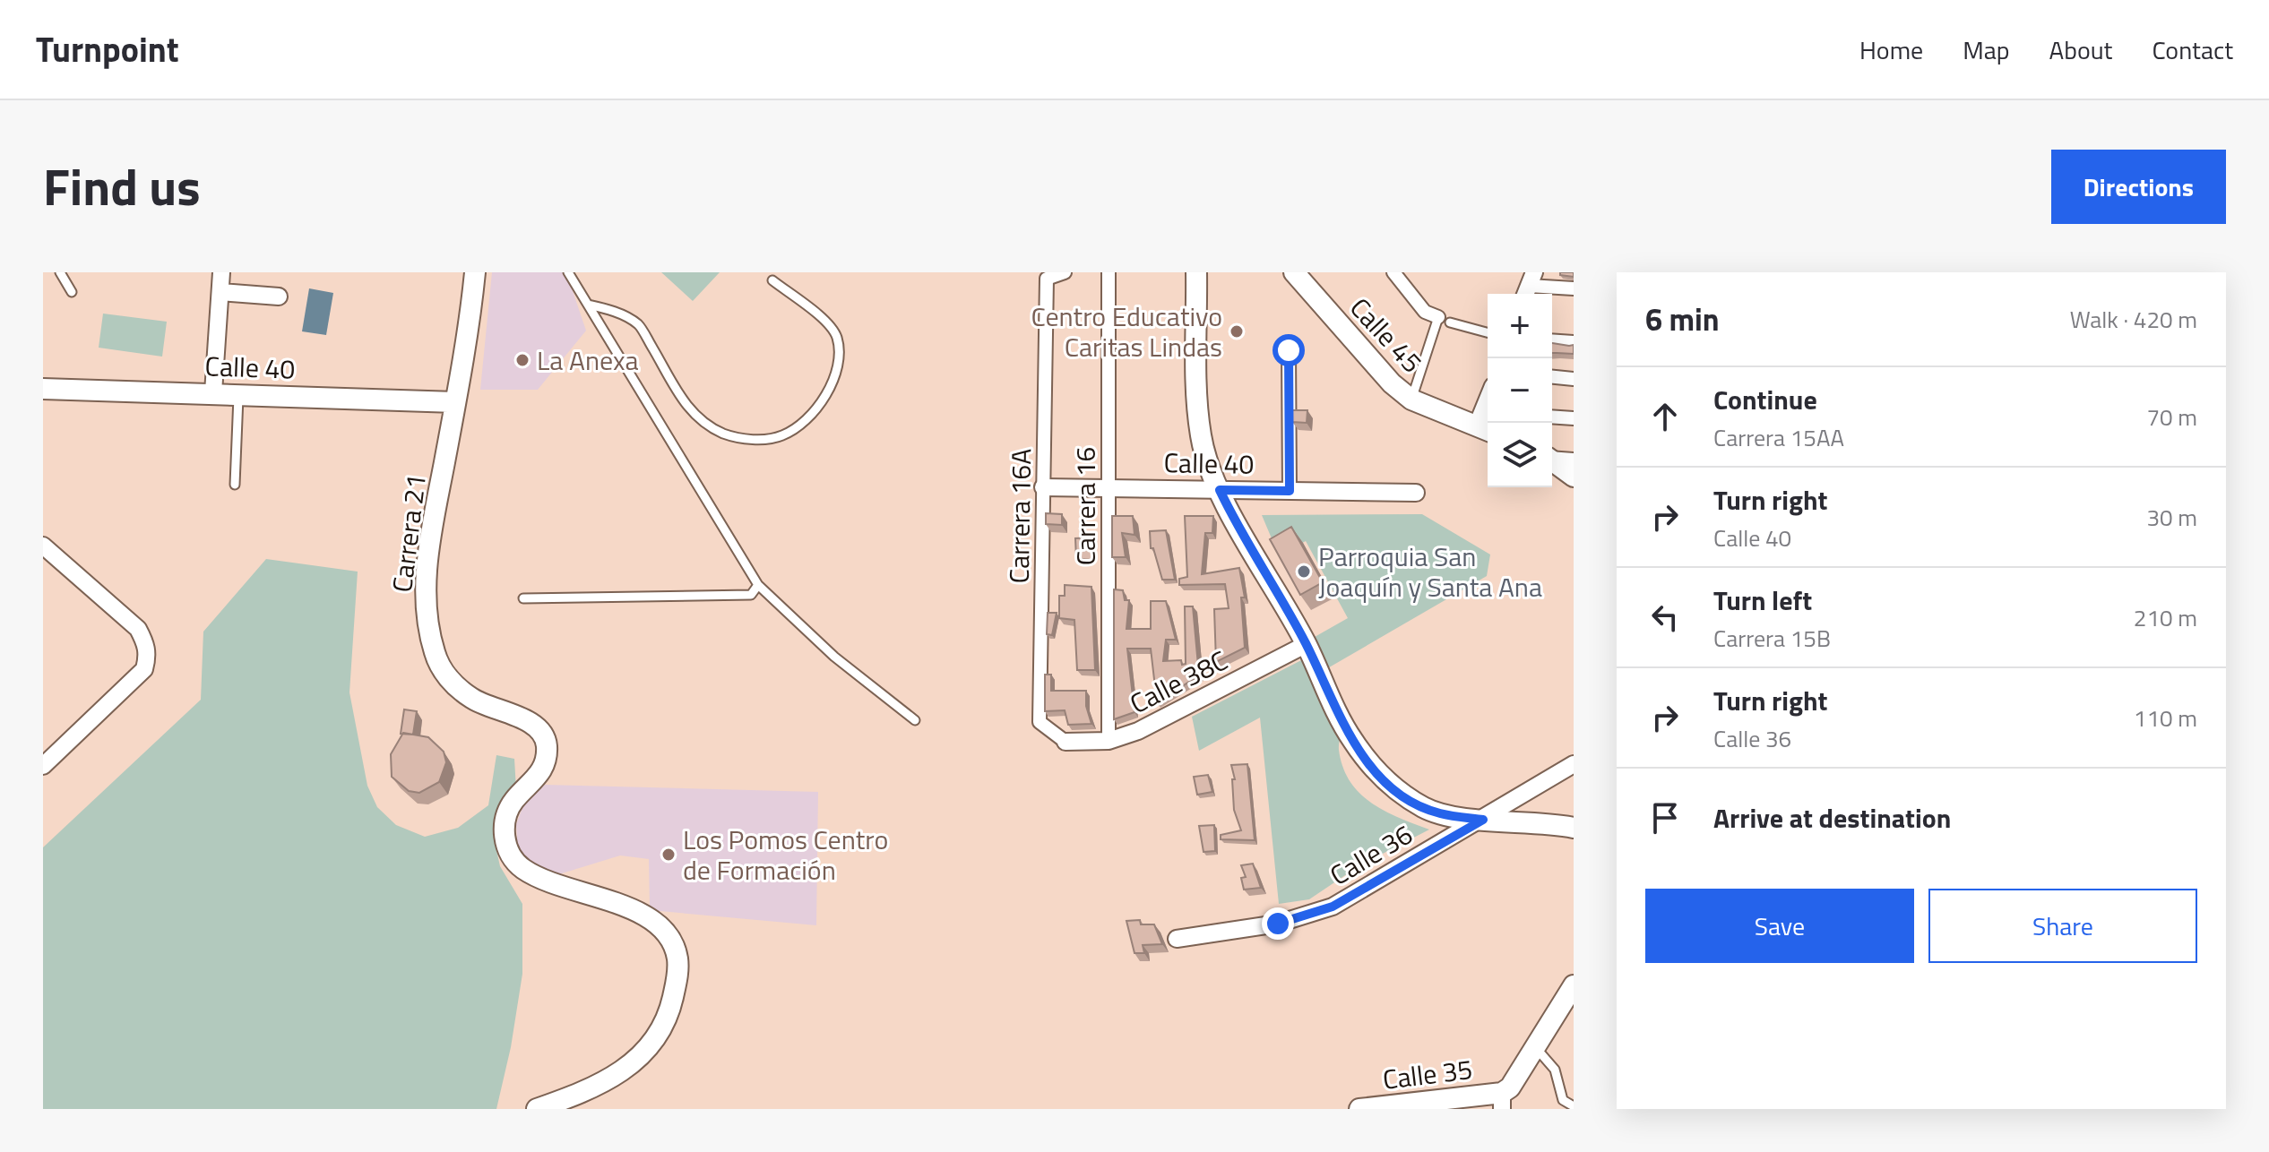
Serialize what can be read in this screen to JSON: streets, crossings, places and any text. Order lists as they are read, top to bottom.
{
  "streets": {
    "street": [
      "Calle 45",
      "Calle 40",
      "Carrera 16",
      "Carrera 16A",
      "Carrera 21",
      "Calle 38C",
      "Calle 36",
      "Calle 35"
    ]
  },
  "crossings": [
    ["Calle 40", "Carrera 16"],
    ["Calle 40", "Carrera 16A"],
    ["Calle 40", "Carrera 21"],
    ["Carrera 16", "Calle 38C"],
    ["Carrera 16A", "Calle 38C"]
  ],
  "places": [
    "Centro Educativo Caritas Lindas",
    "La Anexa",
    "Parroquia San Joaquín y Santa Ana",
    "Los Pomos Centro de Formación"
  ],
  "page": {
    "header": "Turnpoint",
    "nav": [
      "Home",
      "Map",
      "About",
      "Contact"
    ],
    "title": "Find us",
    "buttons": [
      "Directions",
      ["Save", "Share"]
    ],
    "heading": ["6 min", "Walk · 420 m"],
    "map_buttons": ["+", "−"],
    "list": [
      ["Continue", "Carrera 15AA", "70 m"],
      ["Turn right", "Calle 40", "30 m"],
      ["Turn left", "Carrera 15B", "210 m"],
      ["Turn right", "Calle 36", "110 m"],
      "Arrive at destination"
    ]
  }
}
